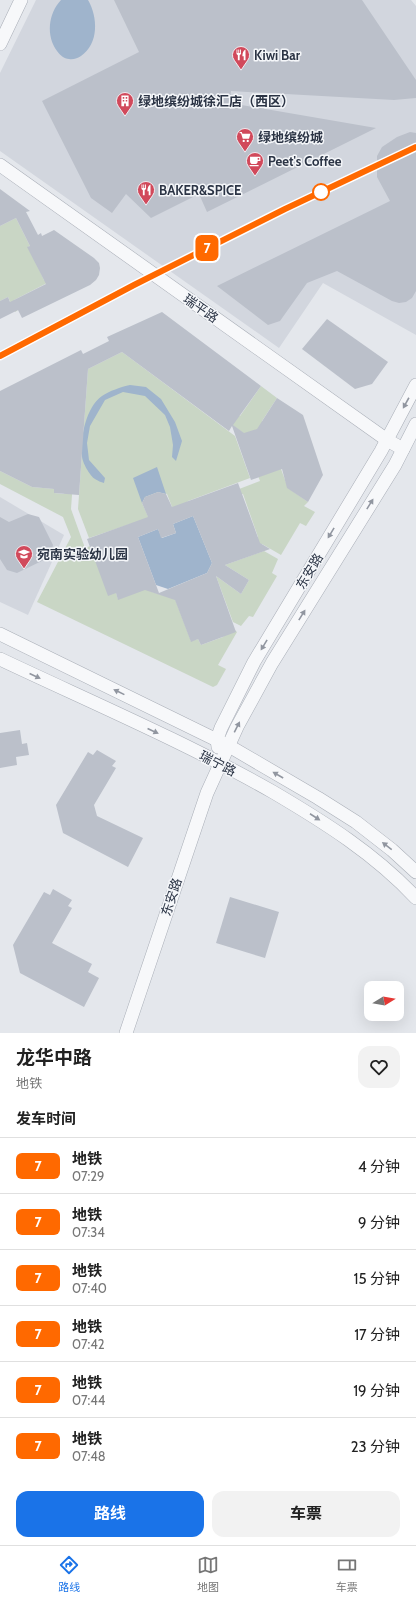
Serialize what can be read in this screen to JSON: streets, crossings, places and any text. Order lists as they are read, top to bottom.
{
  "streets": {
    "street": ["瑞平路", "东安路", "瑞宁路"]
  },
  "crossings": [
    ["瑞平路", "东安路"],
    ["东安路", "瑞宁路"]
  ],
  "places": {
    "restaurant": ["Kiwi Bar", "BAKER&SPICE"],
    "building": ["绿地缤纷城徐汇店（西区）"],
    "supermarket": ["绿地缤纷城"],
    "cafe": ["Peet's Coffee"],
    "school or university": ["宛南实验幼儿园"]
  },
  "lines": ["metro line 7"],
  "north": "right",
  "page": {
    "on_map": "7",
    "heading": [
      ["龙华中路", "地铁"],
      "发车时间"
    ],
    "list": [
      {
        "mark": "7",
        "name": "地铁",
        "note": "07:29",
        "value": "4 分钟"
      },
      {
        "mark": "7",
        "name": "地铁",
        "note": "07:34",
        "value": "9 分钟"
      },
      {
        "mark": "7",
        "name": "地铁",
        "note": "07:40",
        "value": "15 分钟"
      },
      {
        "mark": "7",
        "name": "地铁",
        "note": "07:42",
        "value": "17 分钟"
      },
      {
        "mark": "7",
        "name": "地铁",
        "note": "07:44",
        "value": "19 分钟"
      },
      {
        "mark": "7",
        "name": "地铁",
        "note": "07:48",
        "value": "23 分钟"
      }
    ],
    "buttons": ["路线", "车票"],
    "tabs": ["路线", "地图", "车票"]
  }
}
